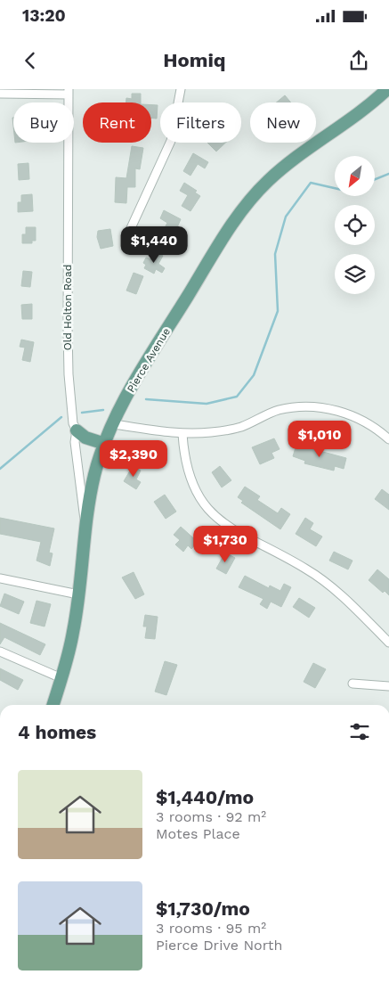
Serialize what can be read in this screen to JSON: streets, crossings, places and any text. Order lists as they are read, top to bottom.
{
  "streets": {
    "main road": ["Pierce Avenue"],
    "street": ["Old Holton Road"]
  },
  "crossings": [
    ["Old Holton Road", "Pierce Avenue"]
  ],
  "north": "bottom left",
  "page": {
    "status": "13:20",
    "header": "Homiq",
    "chip": [
      "Buy",
      "Rent",
      "Filters",
      "New"
    ],
    "price": [
      "$1,440",
      "$1,010",
      "$2,390",
      "$1,730"
    ],
    "heading": "4 homes",
    "list": [
      {
        "name": "$1,440/mo",
        "note": "3 rooms · 92 m² · Motes Place"
      },
      {
        "name": "$1,730/mo",
        "note": "3 rooms · 95 m² · Pierce Drive North"
      }
    ]
  }
}
